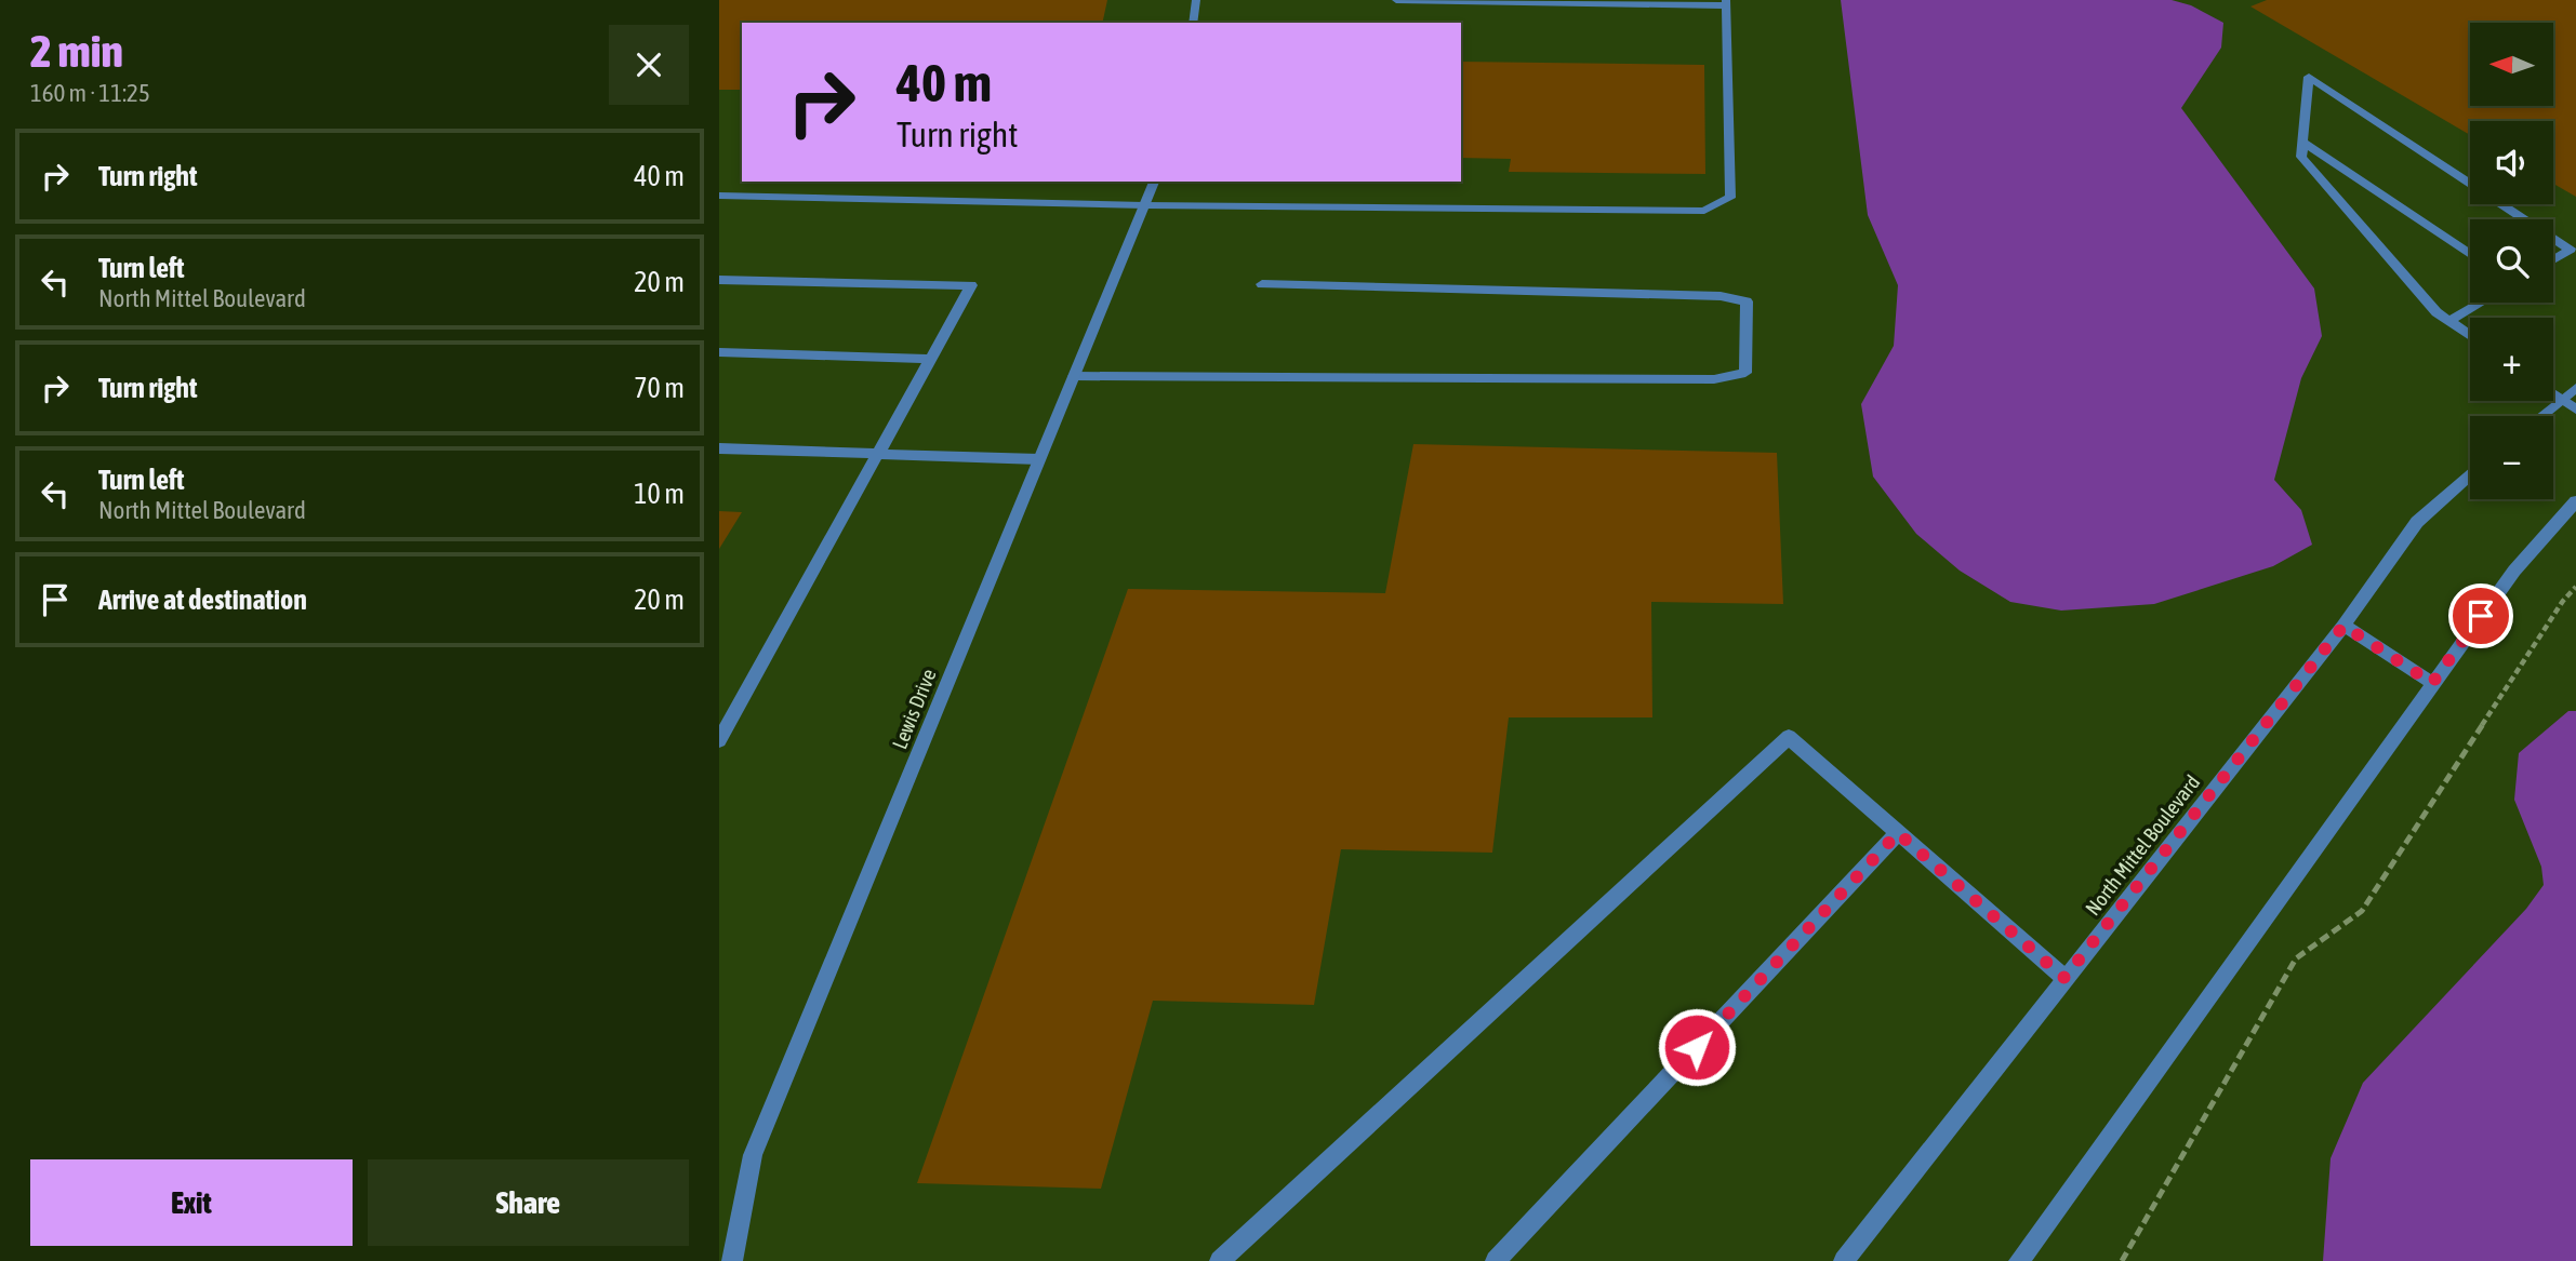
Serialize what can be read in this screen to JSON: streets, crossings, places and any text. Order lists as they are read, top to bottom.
{
  "streets": {
    "street": ["Lewis Drive", "North Mittel Boulevard"]
  },
  "north": "left",
  "page": {
    "heading": ["2 min", "160 m · 11:25"],
    "map_buttons": ["+", "−"],
    "turn": ["40 m", "Turn right"],
    "list": [
      {
        "name": "Turn right",
        "value": "40 m"
      },
      {
        "name": "Turn left",
        "note": "North Mittel Boulevard",
        "value": "20 m"
      },
      {
        "name": "Turn right",
        "value": "70 m"
      },
      {
        "name": "Turn left",
        "note": "North Mittel Boulevard",
        "value": "10 m"
      },
      {
        "name": "Arrive at destination",
        "value": "20 m"
      }
    ],
    "buttons": ["Exit", "Share"]
  }
}
